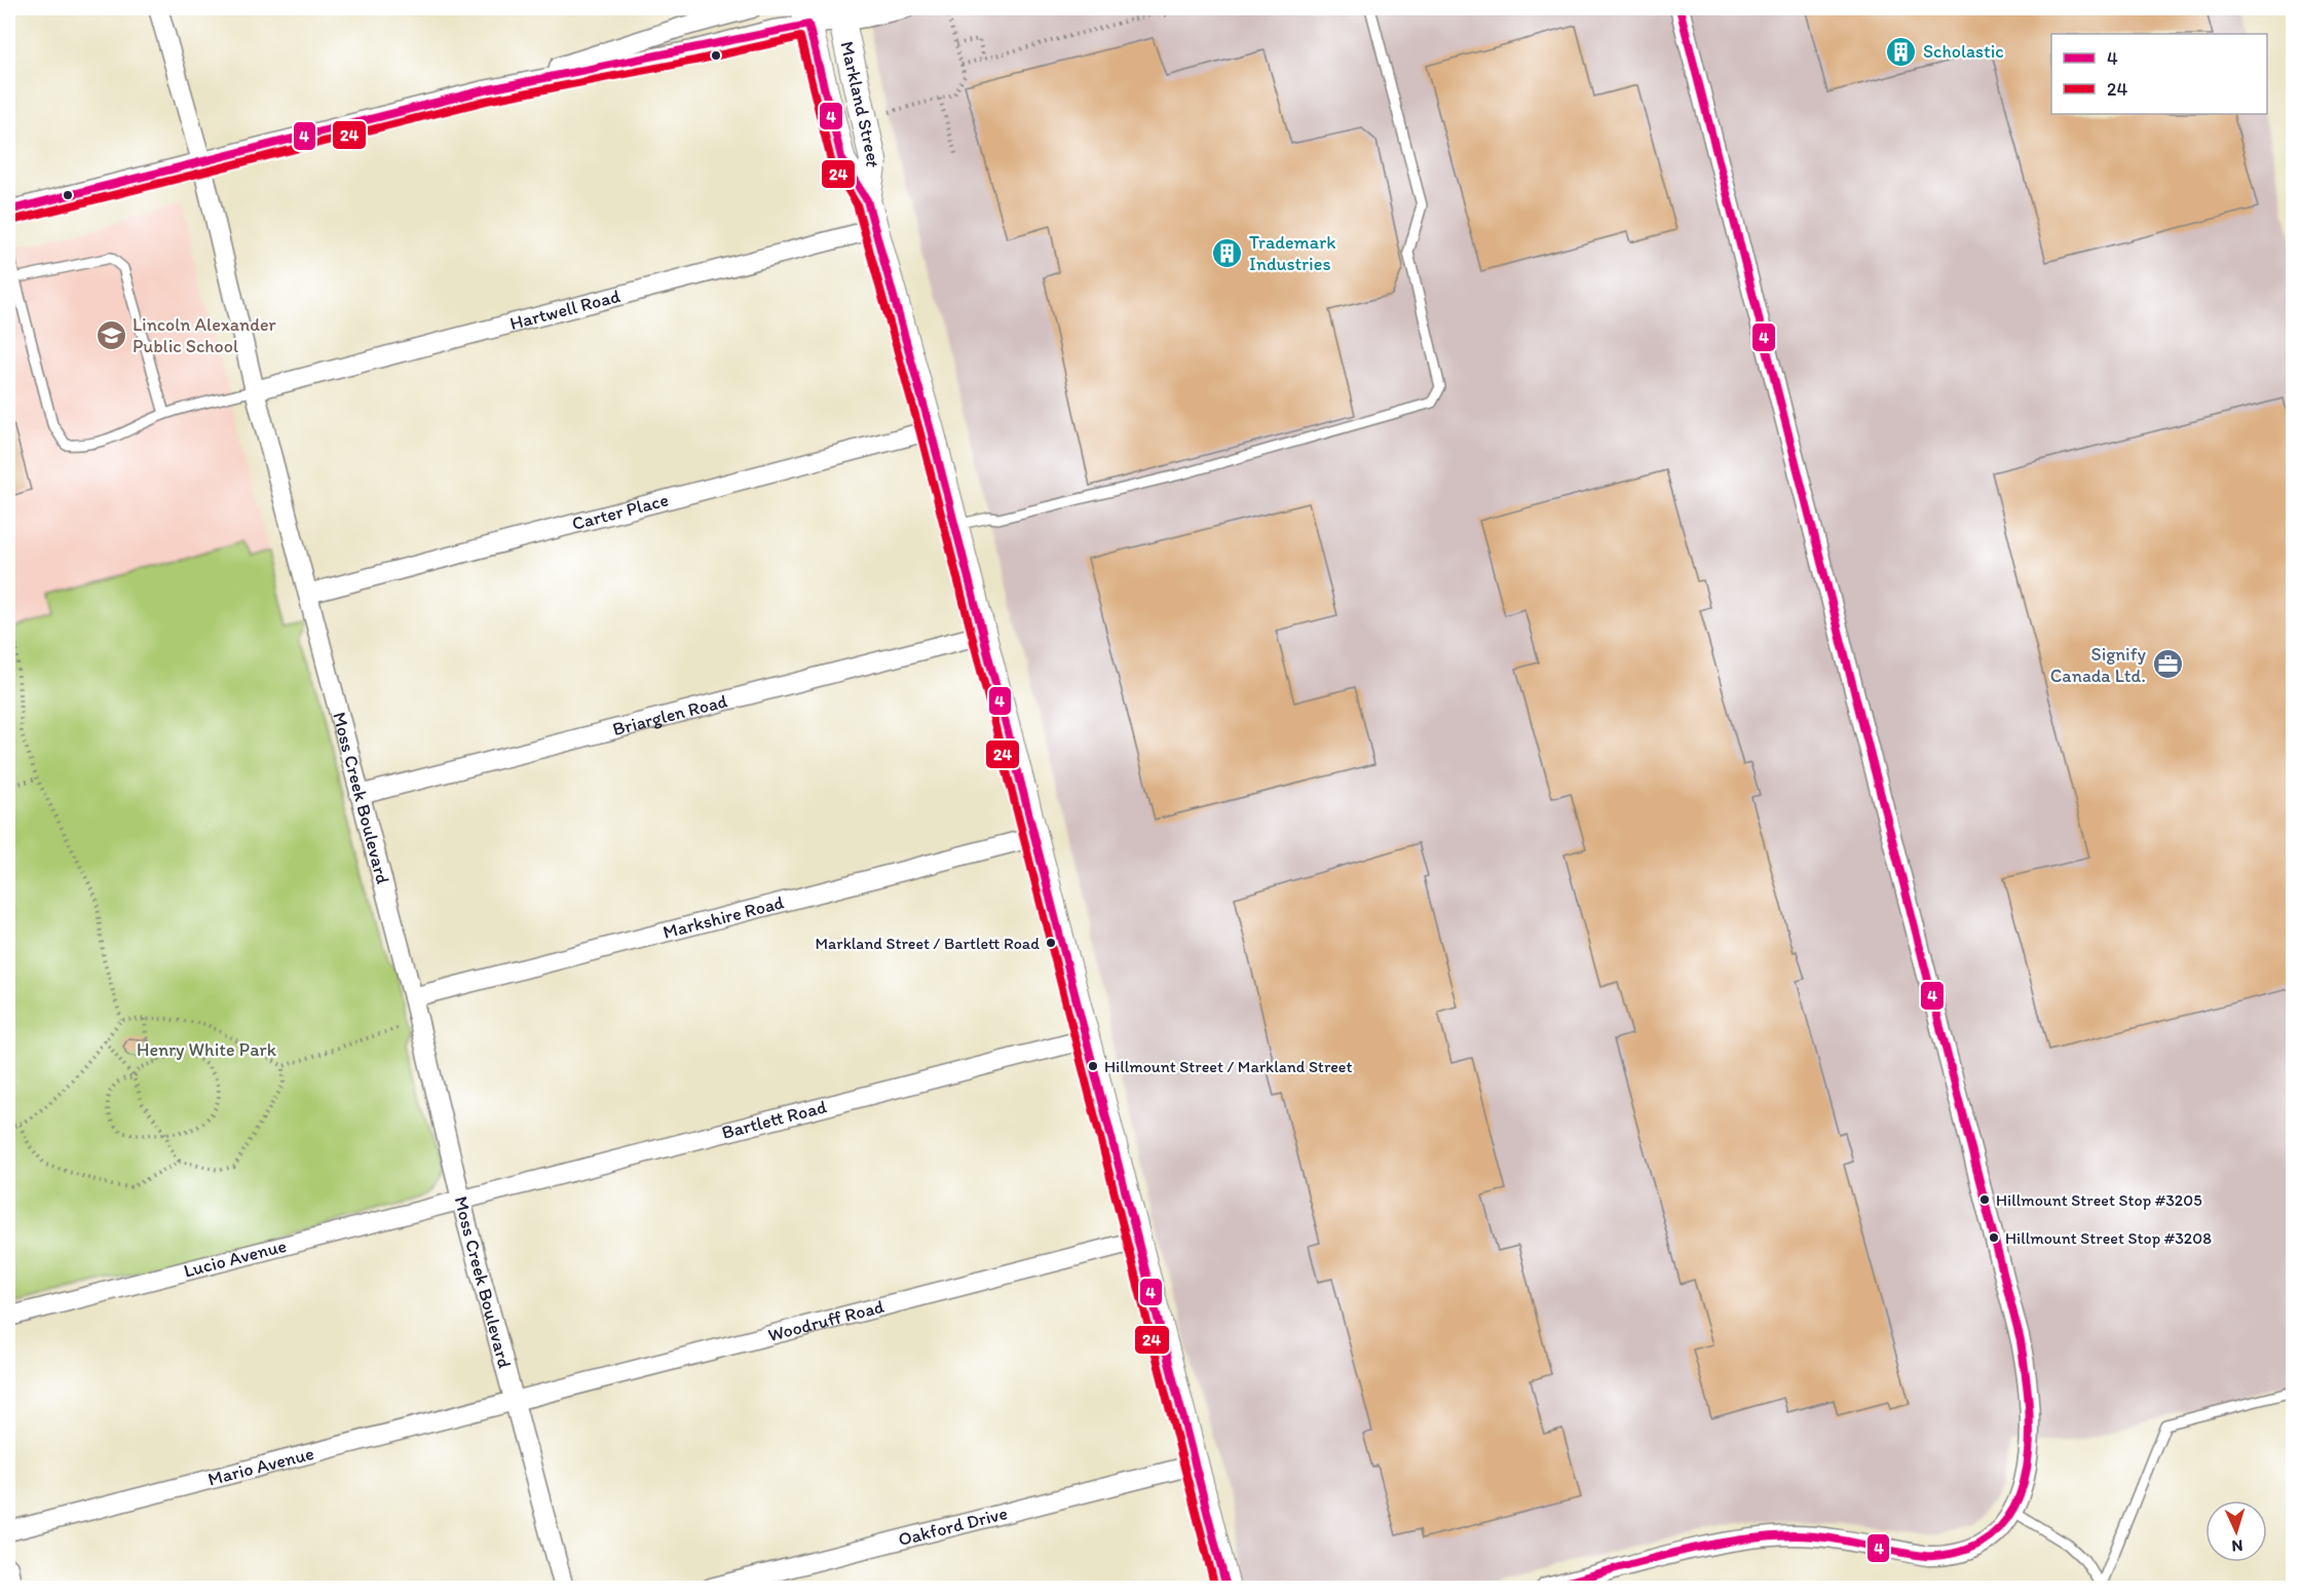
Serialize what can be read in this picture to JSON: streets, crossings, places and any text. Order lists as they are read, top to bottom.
{
  "streets": {
    "street": [
      "Markland Street",
      "Hartwell Road",
      "Carter Place",
      "Briarglen Road",
      "Moss Creek Boulevard",
      "Markshire Road",
      "Bartlett Road",
      "Lucio Avenue",
      "Woodruff Road",
      "Mario Avenue",
      "Oakford Drive"
    ]
  },
  "crossings": [
    ["Markland Street", "Hartwell Road"],
    ["Markland Street", "Carter Place"],
    ["Markland Street", "Briarglen Road"],
    ["Markland Street", "Markshire Road"],
    ["Markland Street", "Bartlett Road"],
    ["Markland Street", "Woodruff Road"],
    ["Markland Street", "Oakford Drive"],
    ["Hartwell Road", "Moss Creek Boulevard"],
    ["Carter Place", "Moss Creek Boulevard"],
    ["Briarglen Road", "Moss Creek Boulevard"],
    ["Moss Creek Boulevard", "Markshire Road"],
    ["Moss Creek Boulevard", "Bartlett Road"],
    ["Moss Creek Boulevard", "Lucio Avenue"],
    ["Moss Creek Boulevard", "Woodruff Road"],
    ["Moss Creek Boulevard", "Mario Avenue"],
    ["Bartlett Road", "Lucio Avenue"],
    ["Woodruff Road", "Mario Avenue"]
  ],
  "parks": ["Henry White Park"],
  "places": {
    "building": ["Scholastic", "Trademark Industries"],
    "school or university": ["Lincoln Alexander Public School"],
    "office": ["Signify Canada Ltd."],
    "other": [
      "Markland Street / Bartlett Road",
      "Hillmount Street / Markland Street",
      "Hillmount Street Stop #3205",
      "Hillmount Street Stop #3208"
    ]
  },
  "lines": ["transit line 4", "transit line 24"],
  "legend": ["4", "24"],
  "north": "bottom"
}
